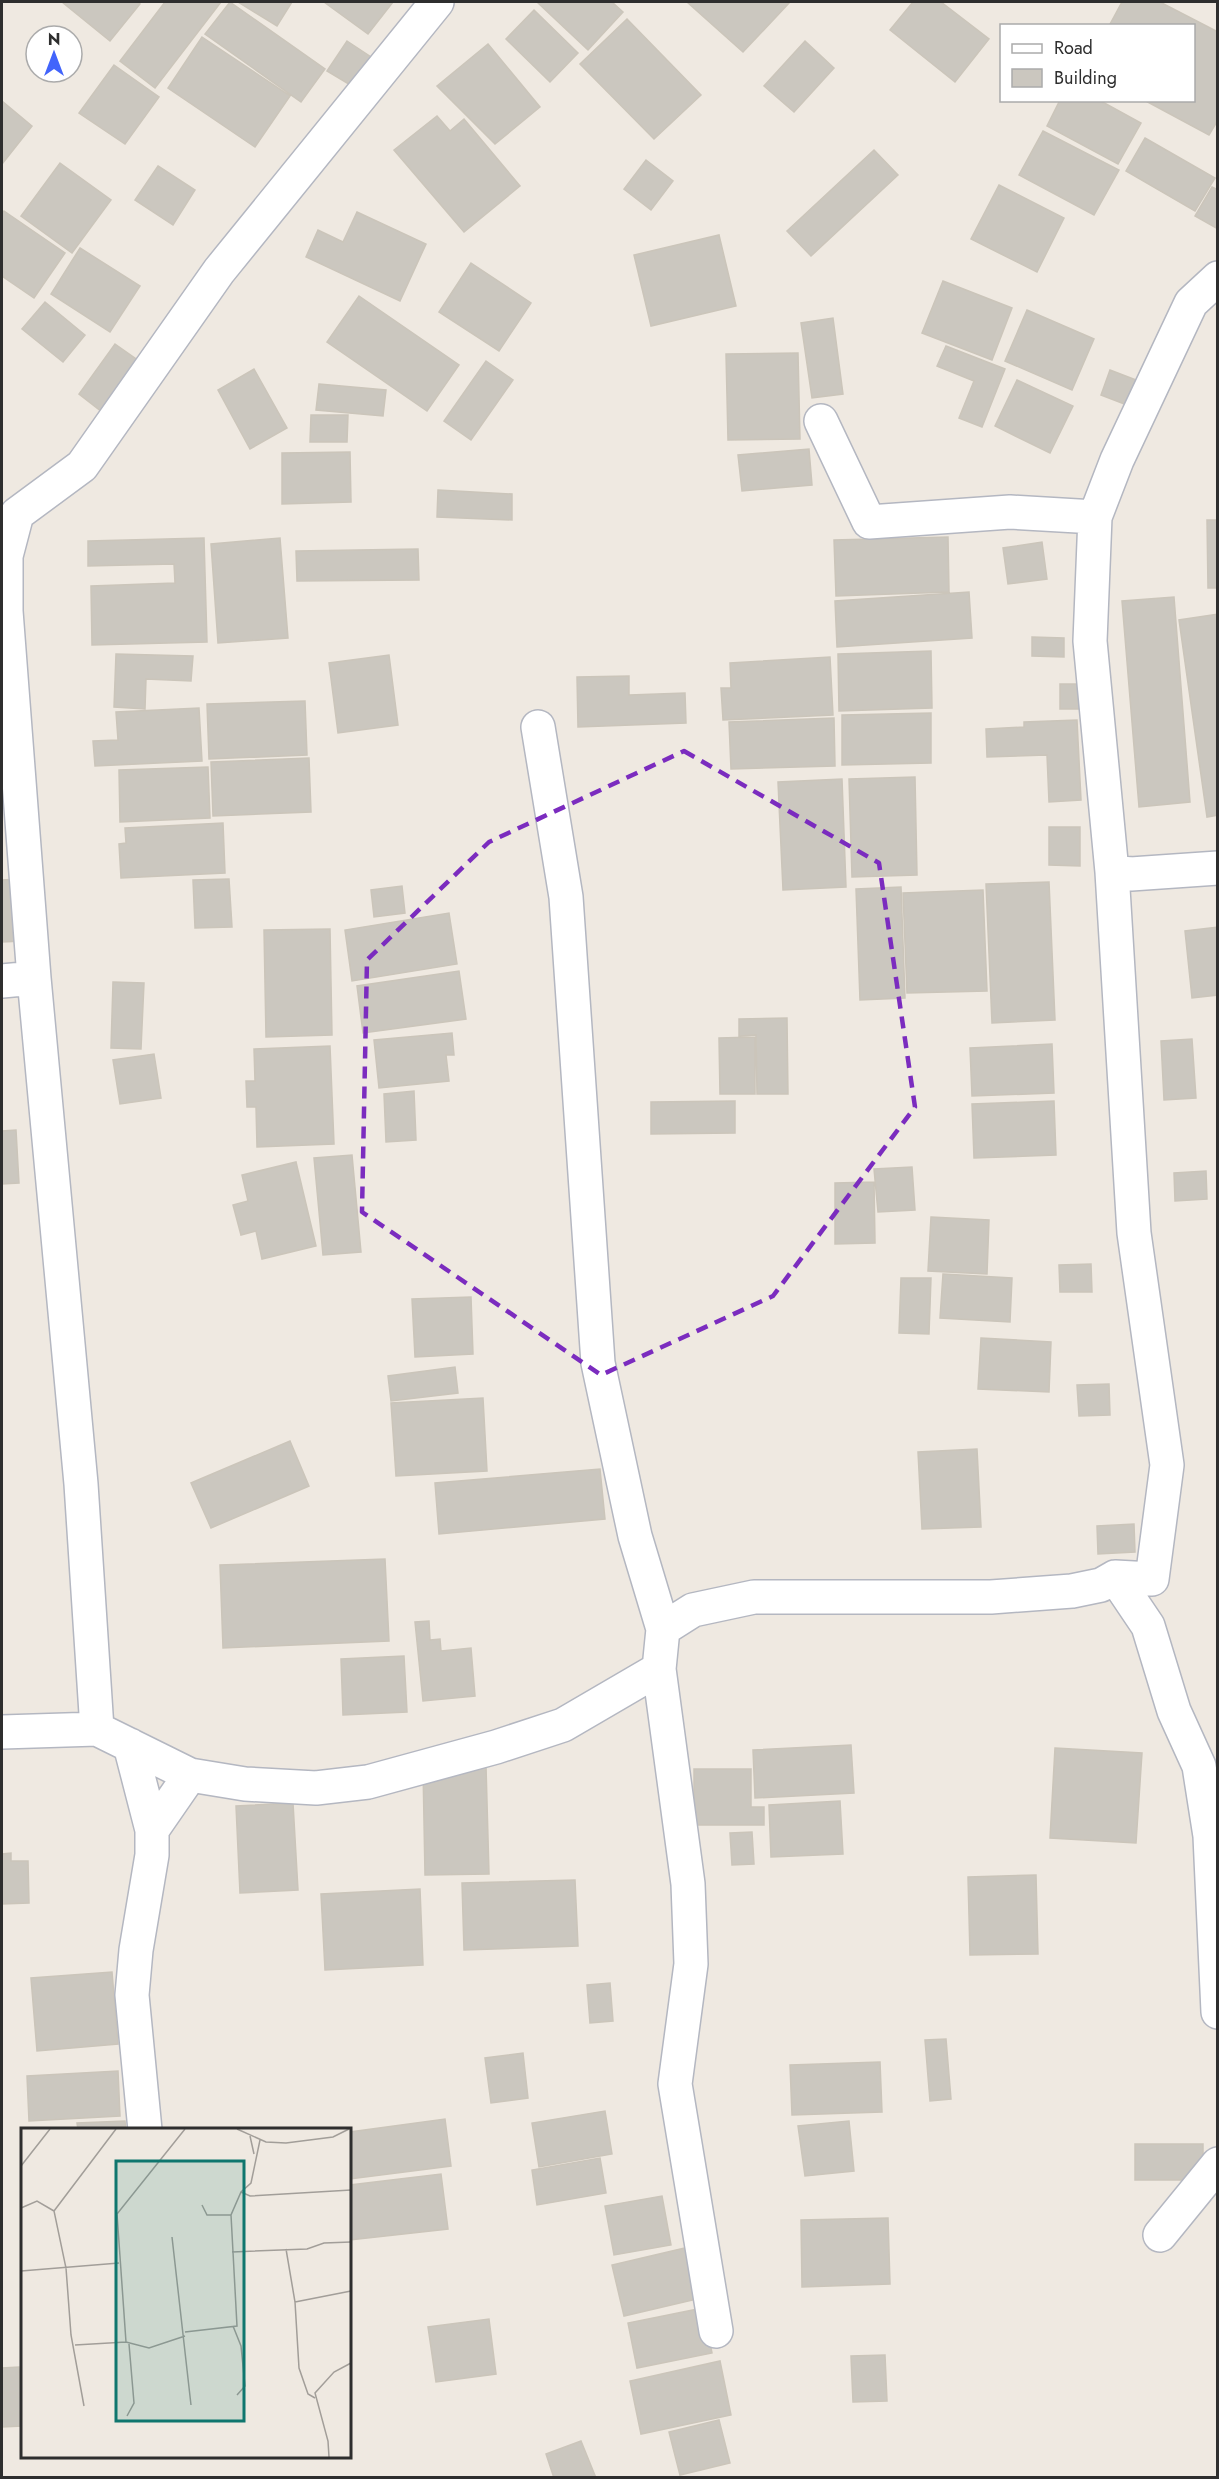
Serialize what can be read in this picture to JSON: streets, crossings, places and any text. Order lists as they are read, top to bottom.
{
  "legend": ["Road", "Building"],
  "north": "top"
}
